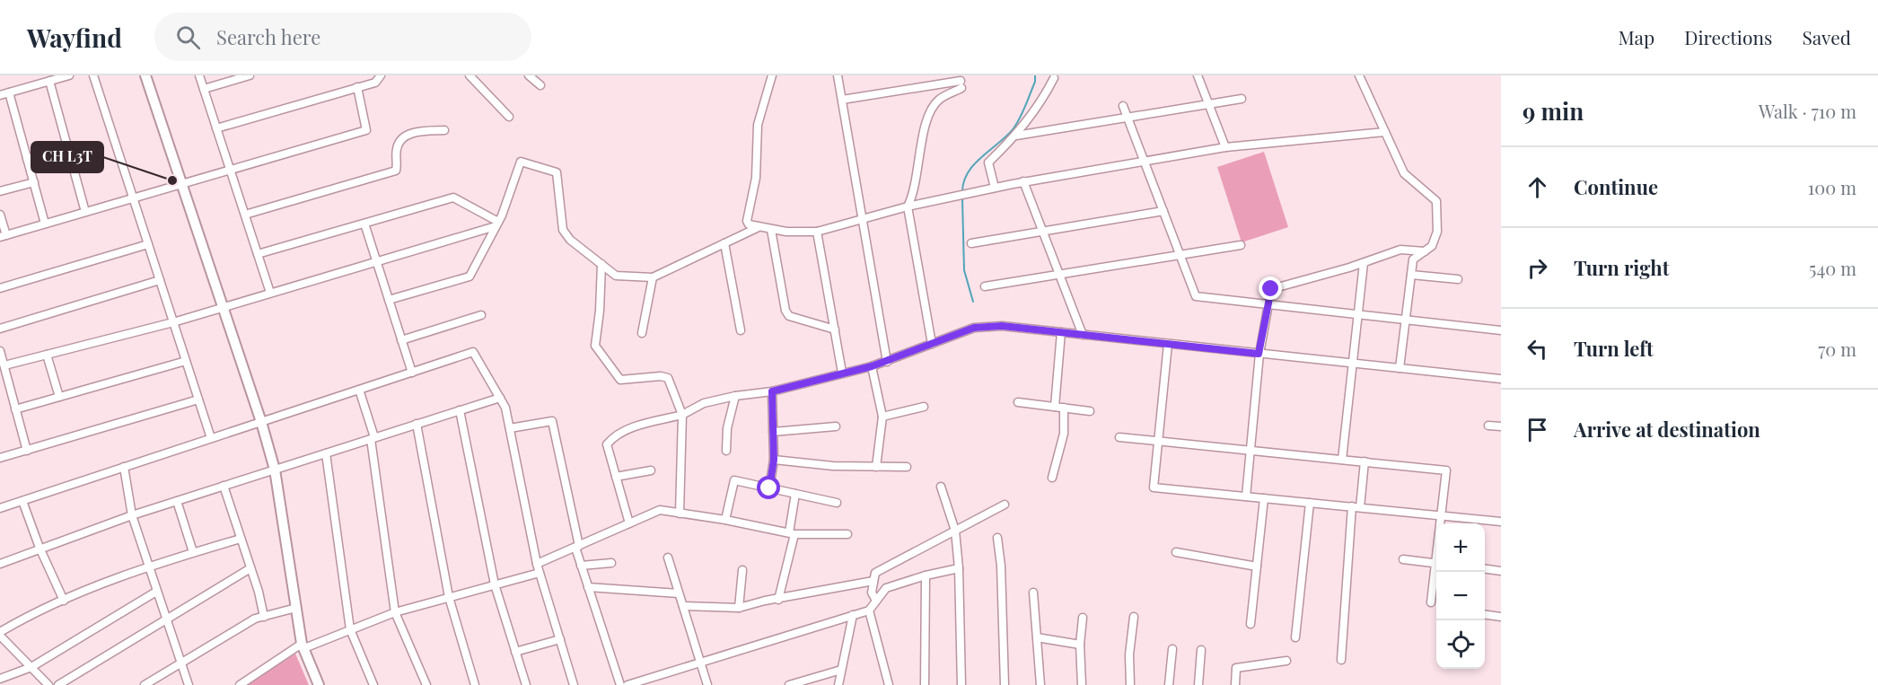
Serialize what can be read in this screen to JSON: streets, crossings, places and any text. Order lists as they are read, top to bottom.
{
  "places": ["CH L3T"],
  "page": {
    "header": "Wayfind",
    "search": "Search here",
    "nav": ["Map", "Directions", "Saved"],
    "heading": ["9 min", "Walk · 710 m"],
    "list": [
      ["Continue", "100 m"],
      ["Turn right", "540 m"],
      ["Turn left", "70 m"],
      "Arrive at destination"
    ],
    "map_buttons": ["+", "−"]
  }
}
